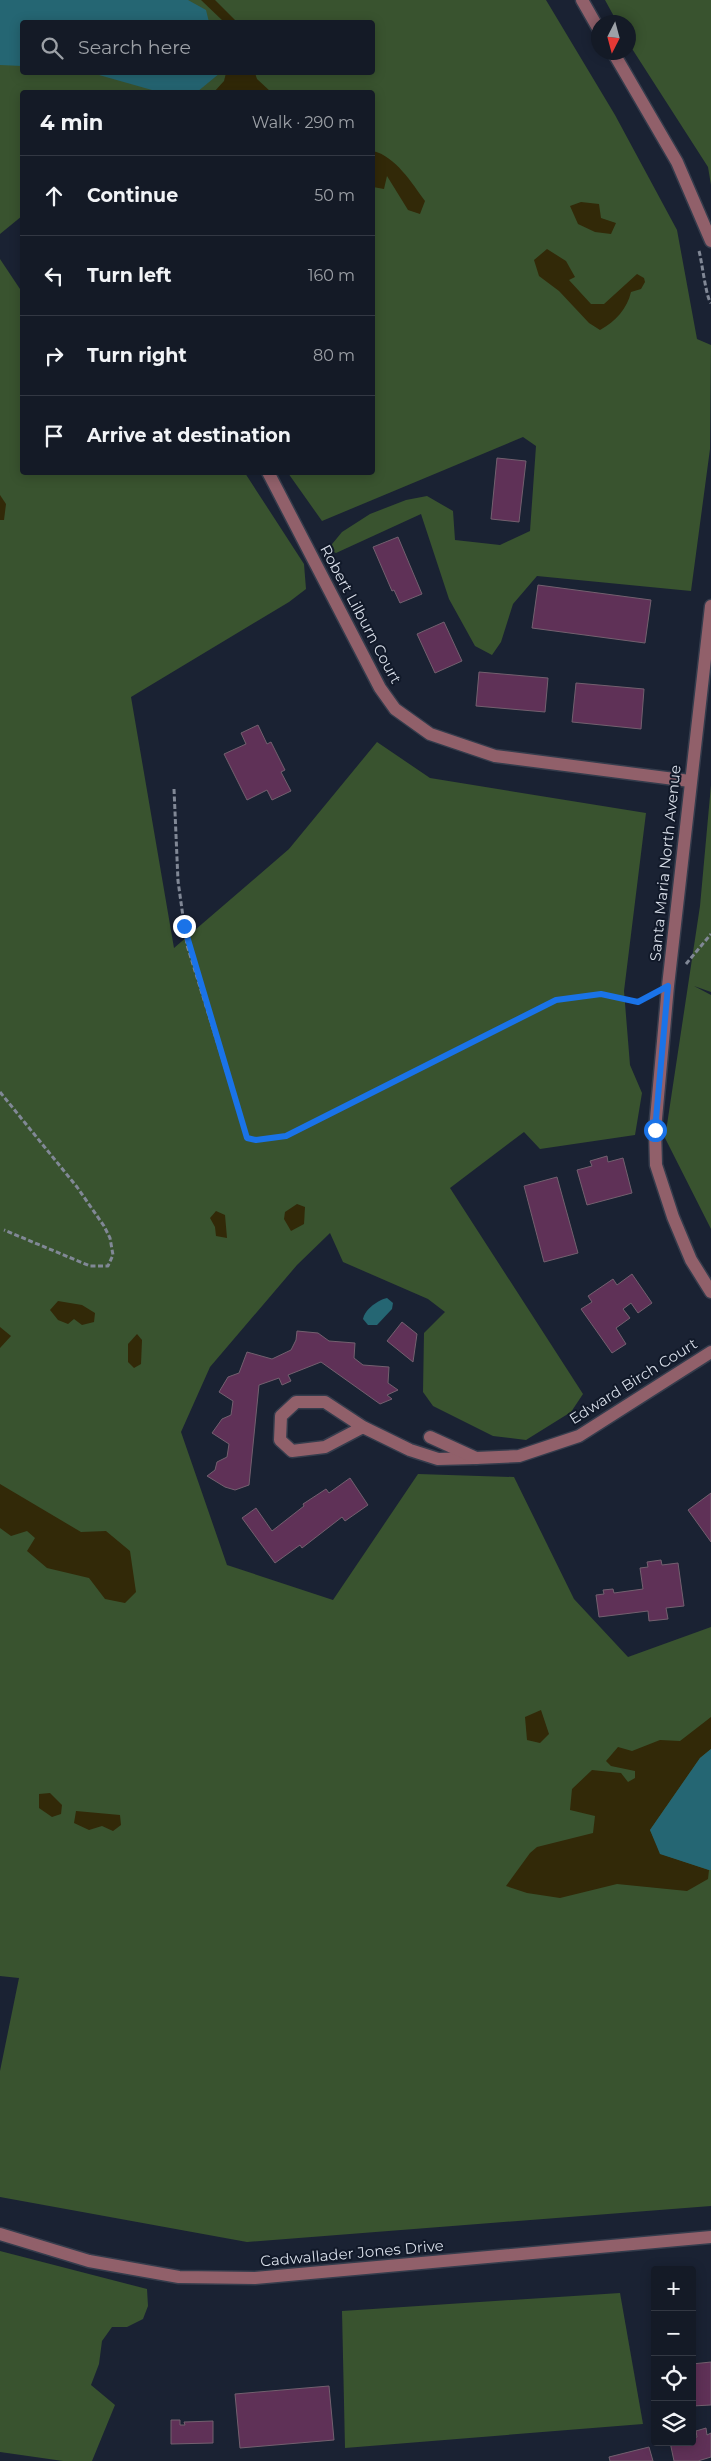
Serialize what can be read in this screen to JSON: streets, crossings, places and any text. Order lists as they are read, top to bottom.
{
  "streets": {
    "street": [
      "Robert Lilburn Court",
      "Santa Maria North Avenue",
      "Edward Birch Court",
      "Cadwallader Jones Drive"
    ]
  },
  "crossings": [
    ["Robert Lilburn Court", "Santa Maria North Avenue"]
  ],
  "north": "bottom",
  "page": {
    "search": "Search here",
    "heading": ["4 min", "Walk · 290 m"],
    "list": [
      ["Continue", "50 m"],
      ["Turn left", "160 m"],
      ["Turn right", "80 m"],
      "Arrive at destination"
    ],
    "map_buttons": ["+", "−"]
  }
}
